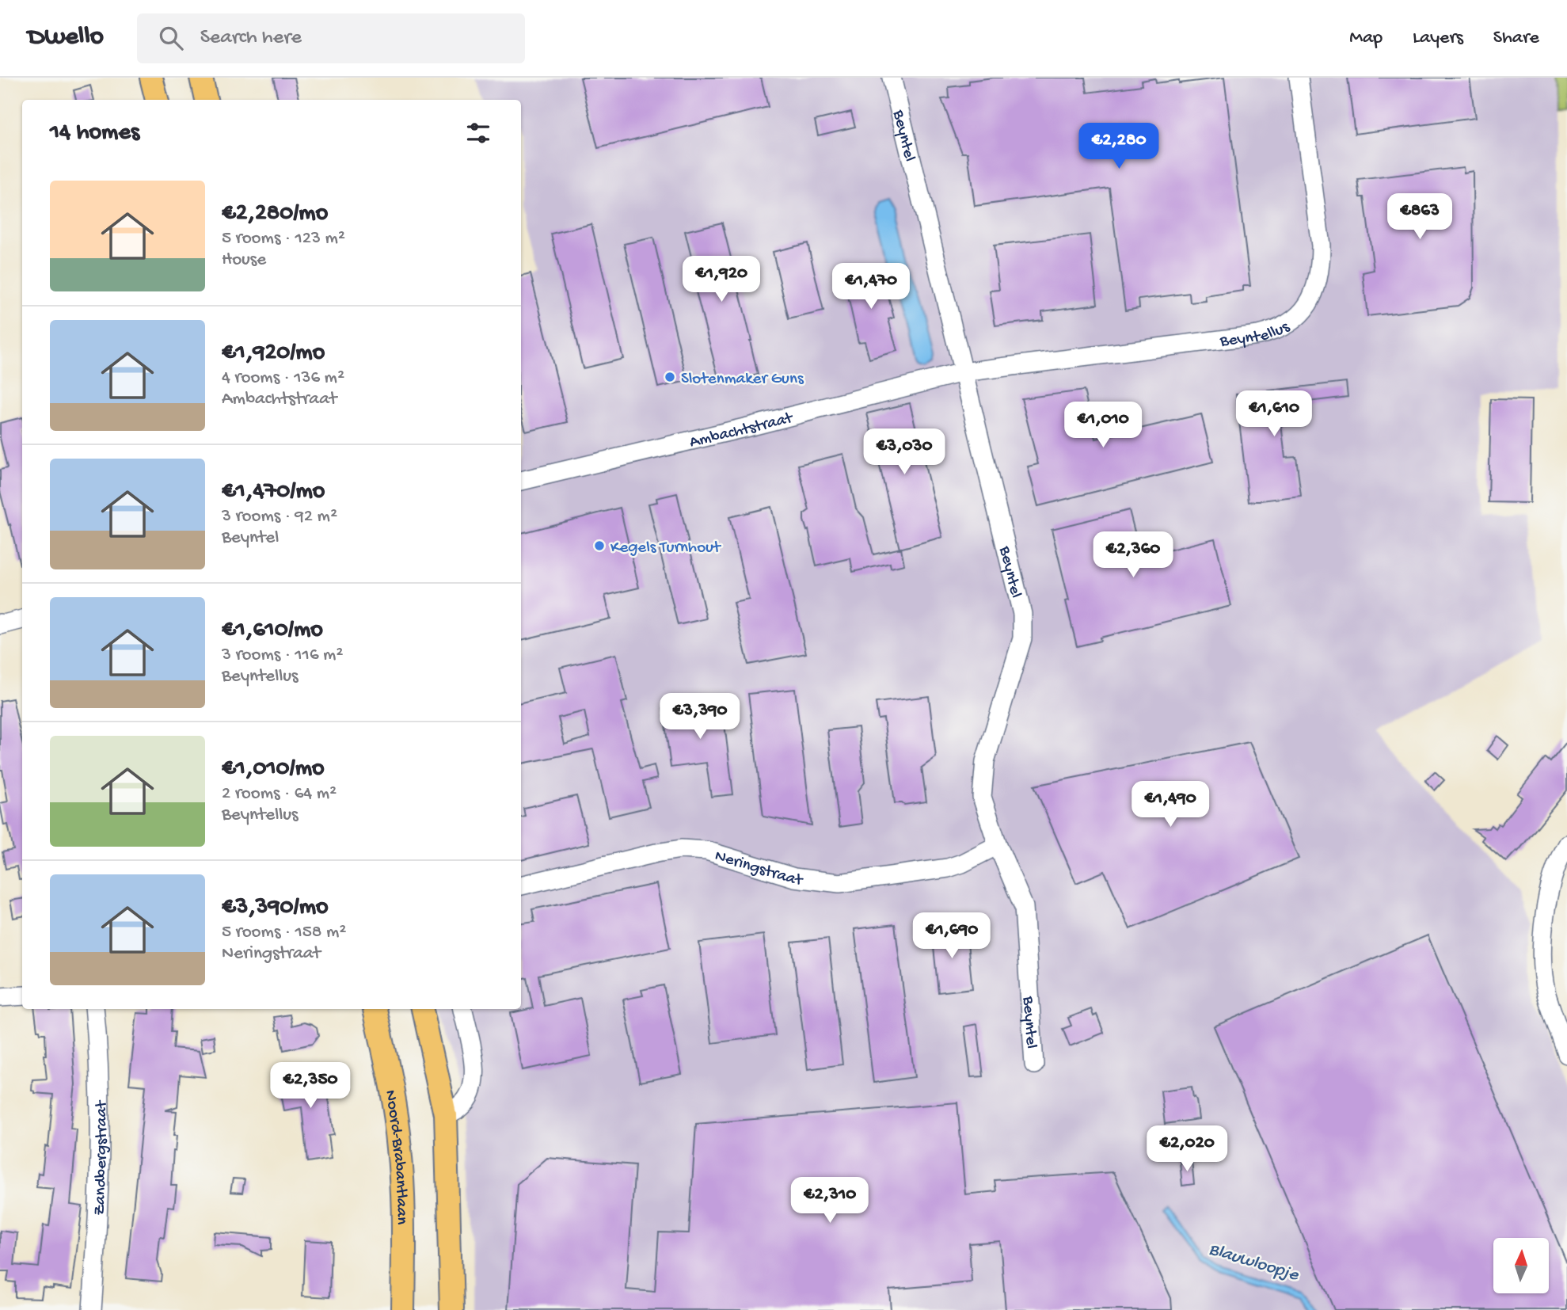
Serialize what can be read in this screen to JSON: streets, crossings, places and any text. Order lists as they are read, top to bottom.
{
  "streets": {
    "main road": ["Noord-Brabantlaan"],
    "street": [
      "Beyntel",
      "Beyntellus",
      "Ambachtstraat",
      "Neringstraat",
      "Zandbergstraat"
    ]
  },
  "crossings": [
    ["Beyntel", "Beyntellus"],
    ["Beyntel", "Ambachtstraat"],
    ["Beyntel", "Neringstraat"],
    ["Beyntellus", "Ambachtstraat"]
  ],
  "water": ["Blauwloopje"],
  "places": ["Slotenmaker Guns", "Kegels Turnhout"],
  "north": "top",
  "page": {
    "header": "Dwello",
    "search": "Search here",
    "nav": ["Map", "Layers", "Share"],
    "heading": "14 homes",
    "price": [
      "€2,280",
      "€863",
      "€1,920",
      "€1,470",
      "€1,610",
      "€1,010",
      "€3,030",
      "€2,360",
      "€3,390",
      "€1,490",
      "€1,690",
      "€2,350",
      "€2,020",
      "€2,310"
    ],
    "list": [
      {
        "name": "€2,280/mo",
        "note": "5 rooms · 123 m² · House"
      },
      {
        "name": "€1,920/mo",
        "note": "4 rooms · 136 m² · Ambachtstraat"
      },
      {
        "name": "€1,470/mo",
        "note": "3 rooms · 92 m² · Beyntel"
      },
      {
        "name": "€1,610/mo",
        "note": "3 rooms · 116 m² · Beyntellus"
      },
      {
        "name": "€1,010/mo",
        "note": "2 rooms · 64 m² · Beyntellus"
      },
      {
        "name": "€3,390/mo",
        "note": "5 rooms · 158 m² · Neringstraat"
      }
    ]
  }
}
